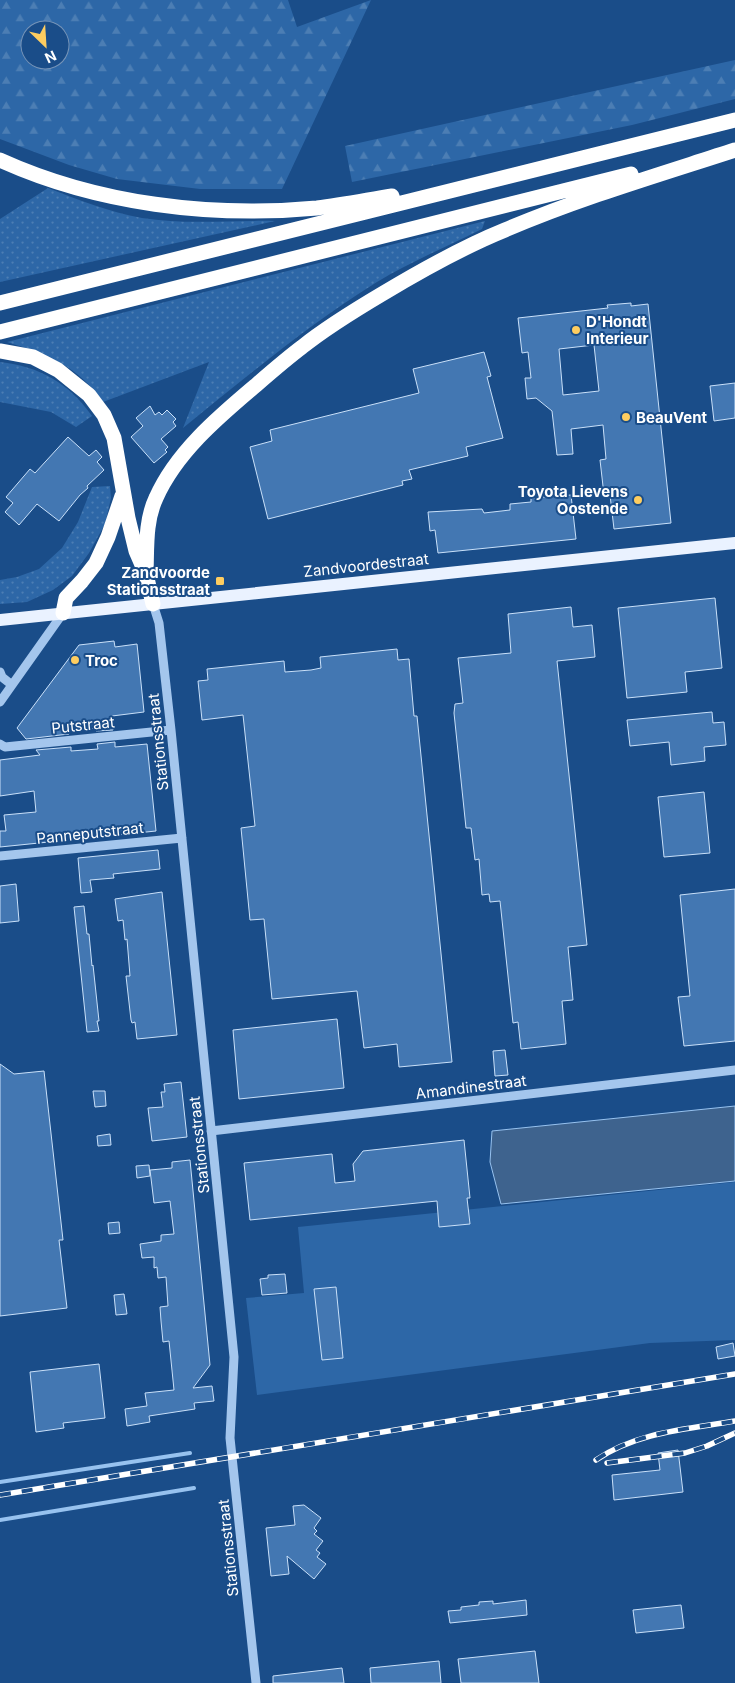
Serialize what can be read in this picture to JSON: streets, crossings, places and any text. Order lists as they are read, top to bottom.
{
  "streets": {
    "main road": ["Zandvoordestraat"],
    "street": [
      "Putstraat",
      "Stationsstraat",
      "Panneputstraat",
      "Amandinestraat"
    ]
  },
  "crossings": [
    ["Zandvoordestraat", "Stationsstraat"],
    ["Putstraat", "Stationsstraat"],
    ["Stationsstraat", "Panneputstraat"],
    ["Stationsstraat", "Amandinestraat"]
  ],
  "places": {
    "other": [
      "D'Hondt Interieur",
      "BeauVent",
      "Toyota Lievens Oostende",
      "Troc"
    ],
    "transit": ["Zandvoorde Stationsstraat"]
  },
  "north": "bottom right"
}
